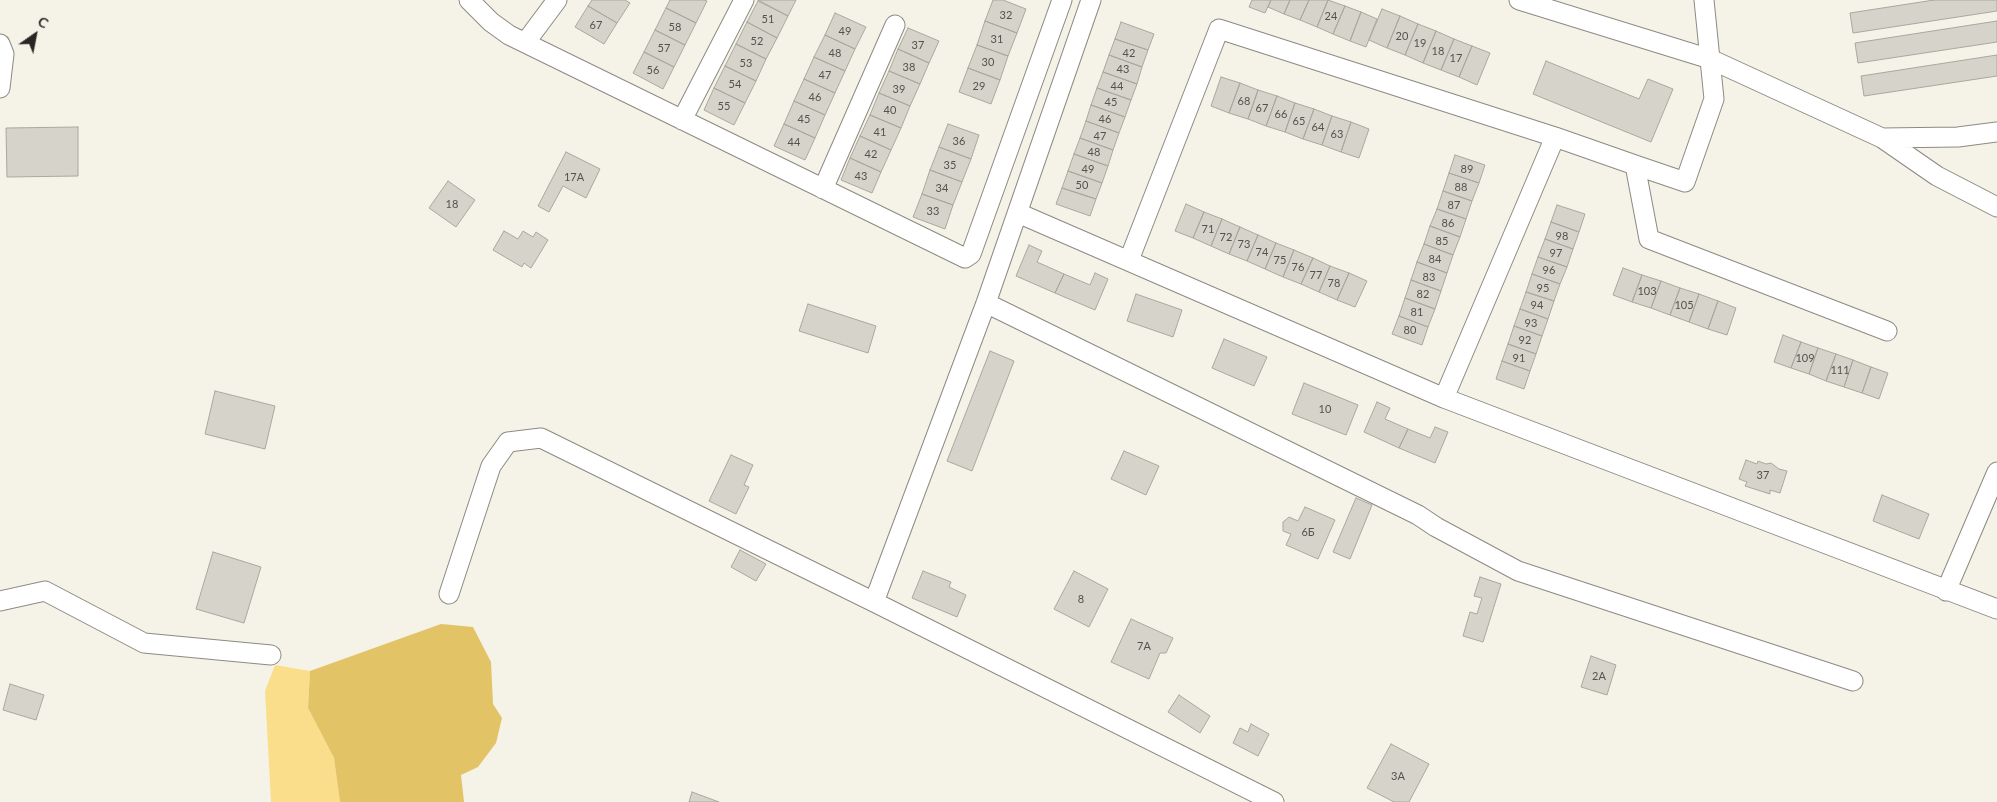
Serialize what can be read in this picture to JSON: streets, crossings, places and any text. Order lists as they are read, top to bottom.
{
  "house_numbers": [
    "32",
    "24",
    "51",
    "67",
    "58",
    "49",
    "20",
    "31",
    "52",
    "19",
    "37",
    "57",
    "18",
    "48",
    "42",
    "17",
    "30",
    "53",
    "38",
    "43",
    "56",
    "47",
    "54",
    "29",
    "44",
    "39",
    "46",
    "68",
    "45",
    "55",
    "67",
    "40",
    "66",
    "45",
    "46",
    "65",
    "64",
    "41",
    "63",
    "47",
    "36",
    "44",
    "48",
    "42",
    "35",
    "49",
    "89",
    "43",
    "17А",
    "50",
    "88",
    "34",
    "18",
    "87",
    "33",
    "86",
    "71",
    "98",
    "72",
    "85",
    "73",
    "74",
    "97",
    "84",
    "75",
    "76",
    "96",
    "77",
    "83",
    "78",
    "95",
    "103",
    "82",
    "94",
    "105",
    "81",
    "93",
    "80",
    "92",
    "91",
    "109",
    "111",
    "10",
    "37",
    "6Б",
    "8",
    "7А",
    "2А",
    "3А"
  ],
  "north": "top right"
}
